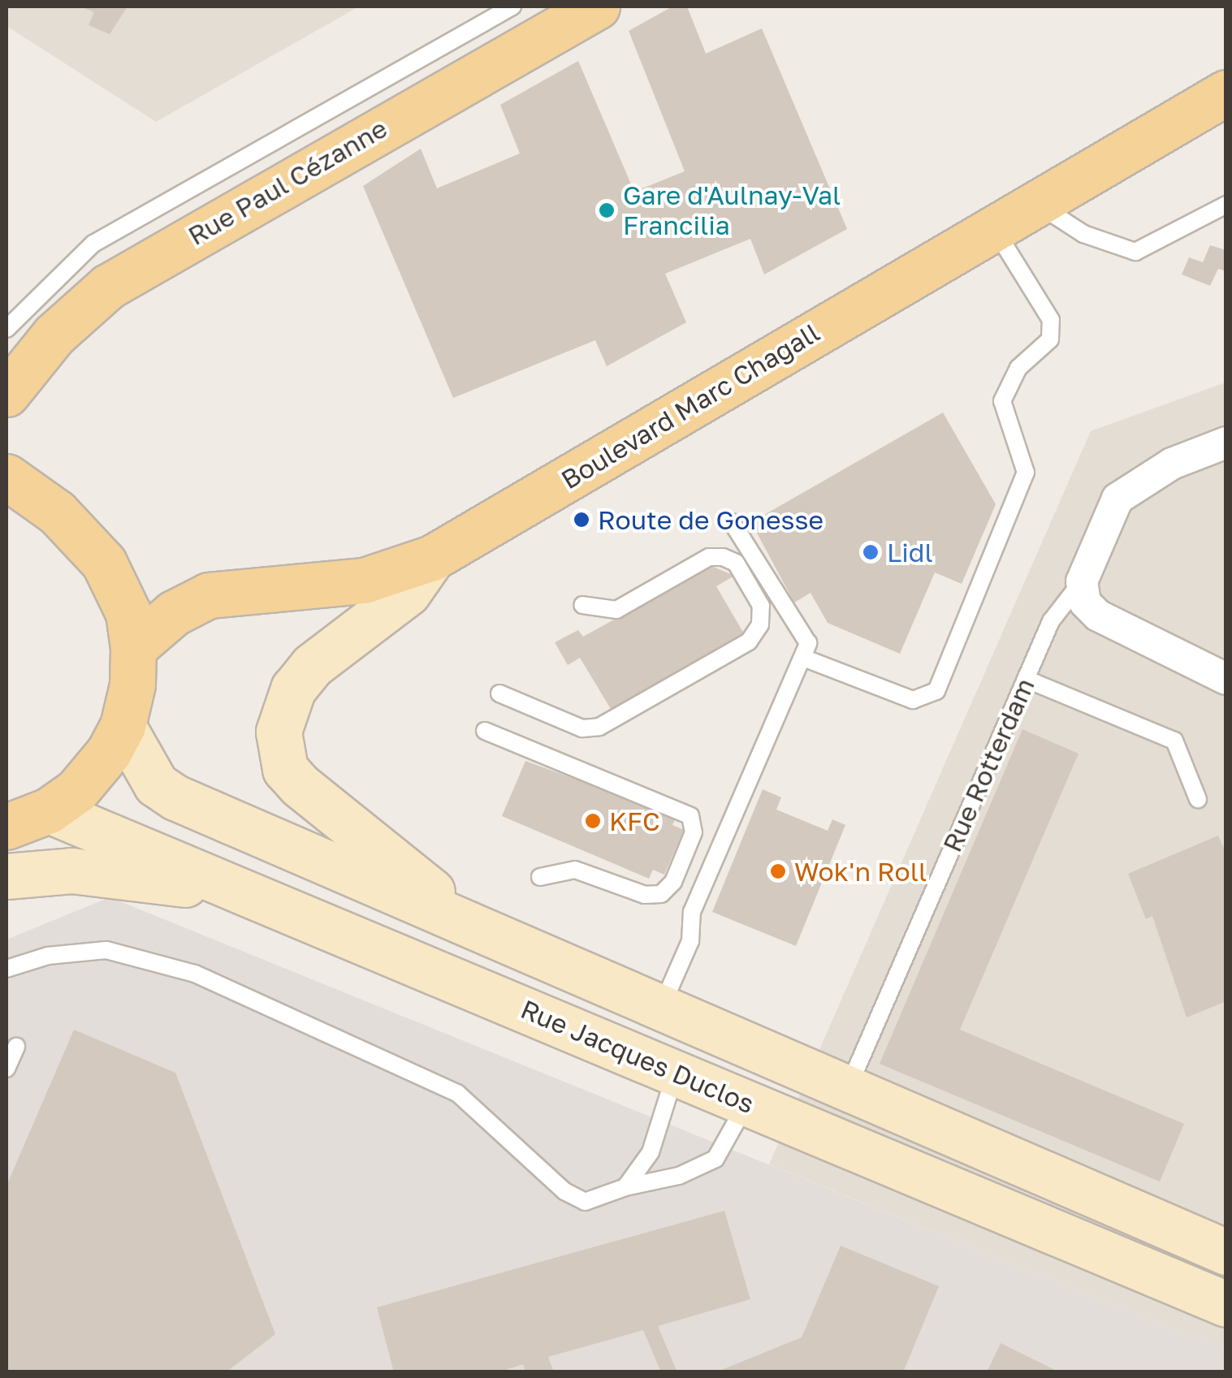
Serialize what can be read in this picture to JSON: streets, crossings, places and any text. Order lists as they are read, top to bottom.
{
  "streets": {
    "main road": ["Rue Paul Cézanne", "Boulevard Marc Chagall", "Rue Jacques Duclos"],
    "lane": ["Rue Rotterdam"]
  },
  "crossings": [
    ["Rue Rotterdam", "Rue Jacques Duclos"]
  ],
  "places": [
    "Gare d'Aulnay-Val Francilia",
    "Route de Gonesse",
    "Lidl",
    "KFC",
    "Wok'n Roll"
  ]
}
